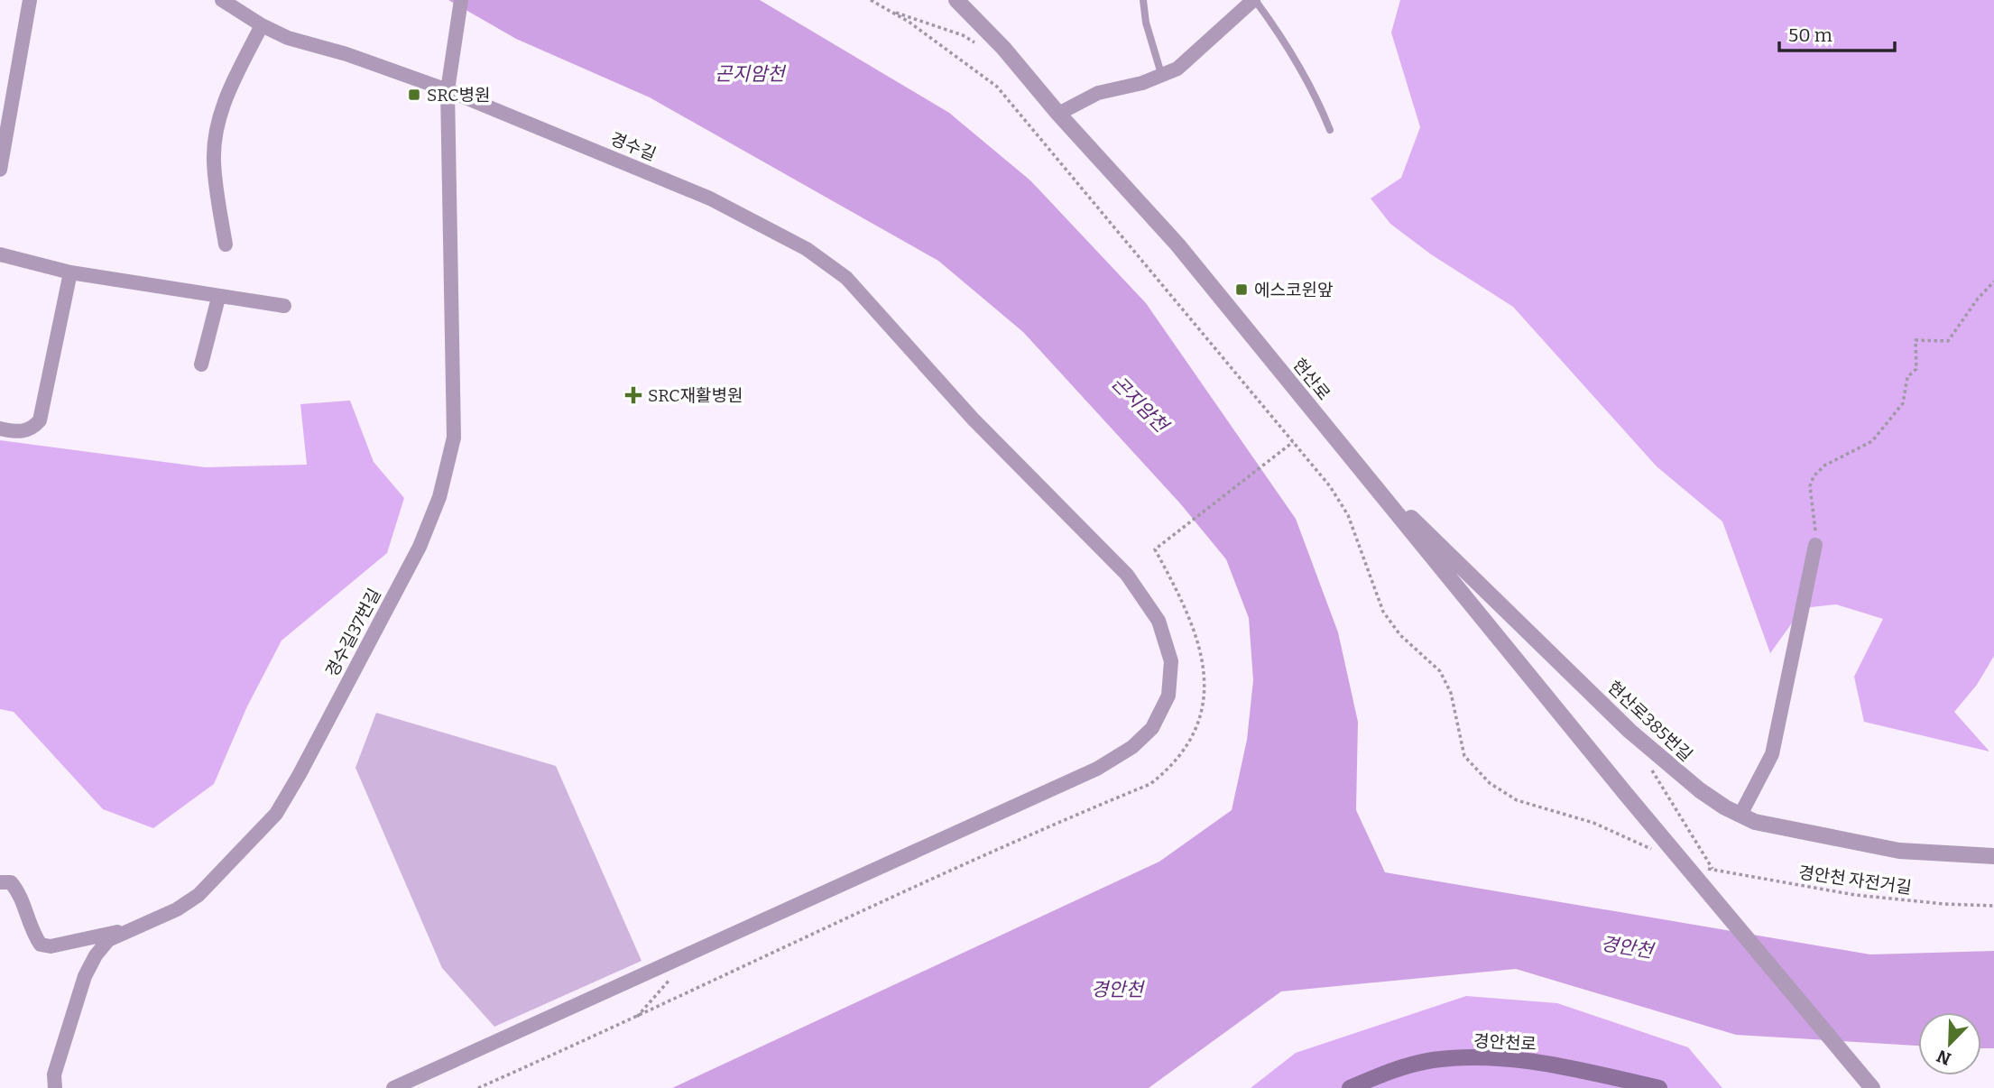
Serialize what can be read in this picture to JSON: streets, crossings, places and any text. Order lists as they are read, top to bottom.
{
  "streets": {
    "main road": ["경안천로"],
    "street": [
      "경수길",
      "현산로",
      "경수길37번길",
      "현산로385번길"
    ],
    "path": ["경안천 자전거길"]
  },
  "crossings": [
    ["경수길", "경수길37번길"],
    ["현산로", "현산로385번길"]
  ],
  "water": ["곤지암천", "경안천"],
  "places": {
    "transit": ["SRC병원", "에스코윈앞"],
    "health": ["SRC재활병원"]
  },
  "scale_bar": "50 m",
  "north": "bottom left"
}
